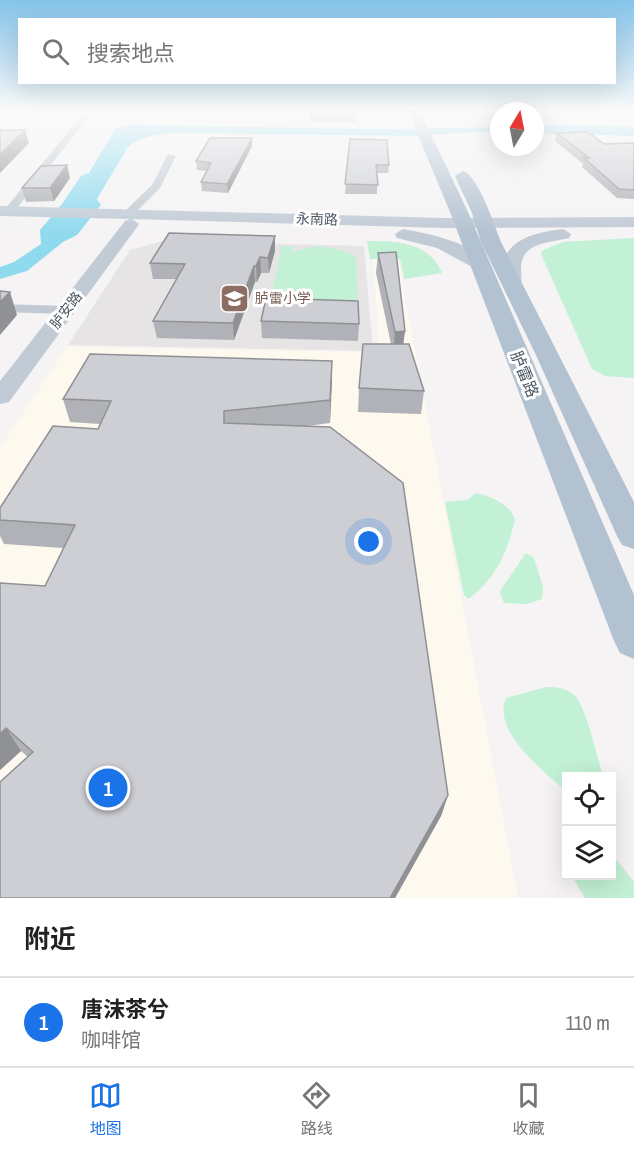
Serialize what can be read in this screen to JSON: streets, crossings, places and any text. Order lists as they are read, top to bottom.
{
  "streets": {
    "main road": ["永南路", "胪安路", "胪雷路"]
  },
  "crossings": [
    ["永南路", "胪安路"],
    ["永南路", "胪雷路"]
  ],
  "places": {
    "school or university": ["胪雷小学"]
  },
  "north": "top",
  "page": {
    "search": "搜索地点",
    "pins": "1",
    "heading": "附近",
    "list": [
      {
        "mark": "1",
        "name": "唐沫茶兮",
        "note": "咖啡馆",
        "value": "110 m"
      }
    ],
    "nav": ["地图", "路线", "收藏"]
  }
}
